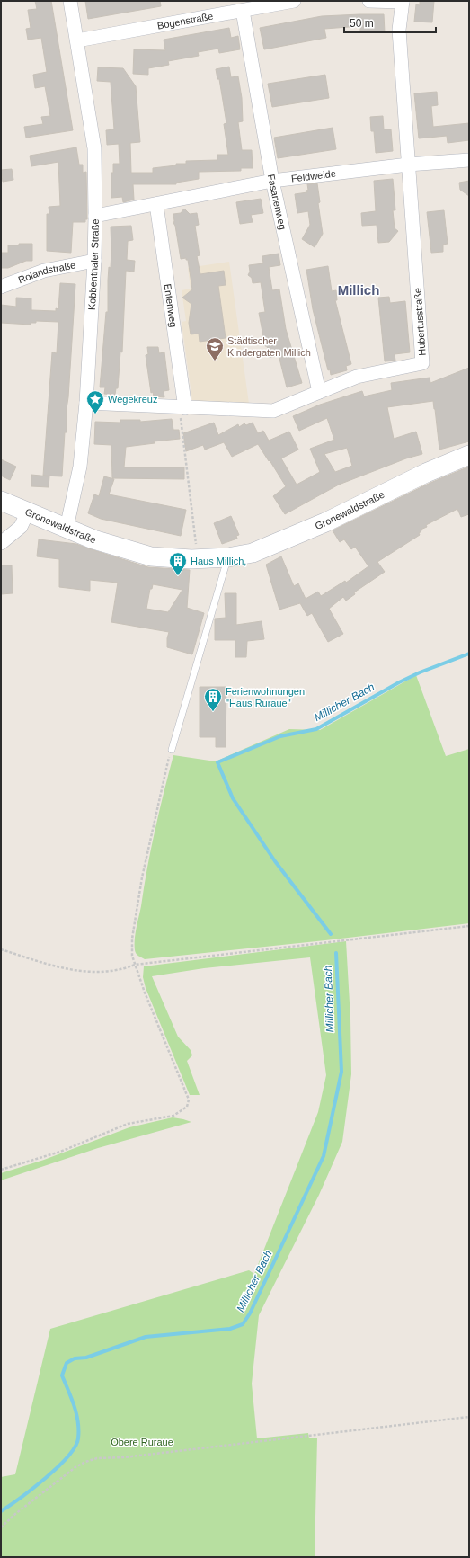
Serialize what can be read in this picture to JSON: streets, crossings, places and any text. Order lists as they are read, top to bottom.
{
  "streets": {
    "main road": ["Gronewaldstraße"],
    "street": [
      "Bogenstraße",
      "Feldweide",
      "Fasanenweg",
      "Kobbenthaler Straße",
      "Rolandstraße",
      "Entenweg",
      "Hubertusstraße"
    ]
  },
  "crossings": [
    ["Bogenstraße", "Fasanenweg"],
    ["Bogenstraße", "Kobbenthaler Straße"],
    ["Feldweide", "Fasanenweg"],
    ["Feldweide", "Kobbenthaler Straße"],
    ["Feldweide", "Entenweg"],
    ["Feldweide", "Hubertusstraße"],
    ["Fasanenweg", "Hubertusstraße"],
    ["Kobbenthaler Straße", "Rolandstraße"],
    ["Kobbenthaler Straße", "Hubertusstraße"],
    ["Kobbenthaler Straße", "Gronewaldstraße"],
    ["Entenweg", "Hubertusstraße"]
  ],
  "districts": ["Millich"],
  "water": ["Millicher Bach"],
  "parks": ["Obere Ruraue"],
  "places": {
    "school or university": ["Städtischer Kindergaten Millich"],
    "place": ["Wegekreuz"],
    "building": ["Haus Millich,", "Ferienwohnungen \"Haus Ruraue\""]
  },
  "scale_bar": "50 m"
}
